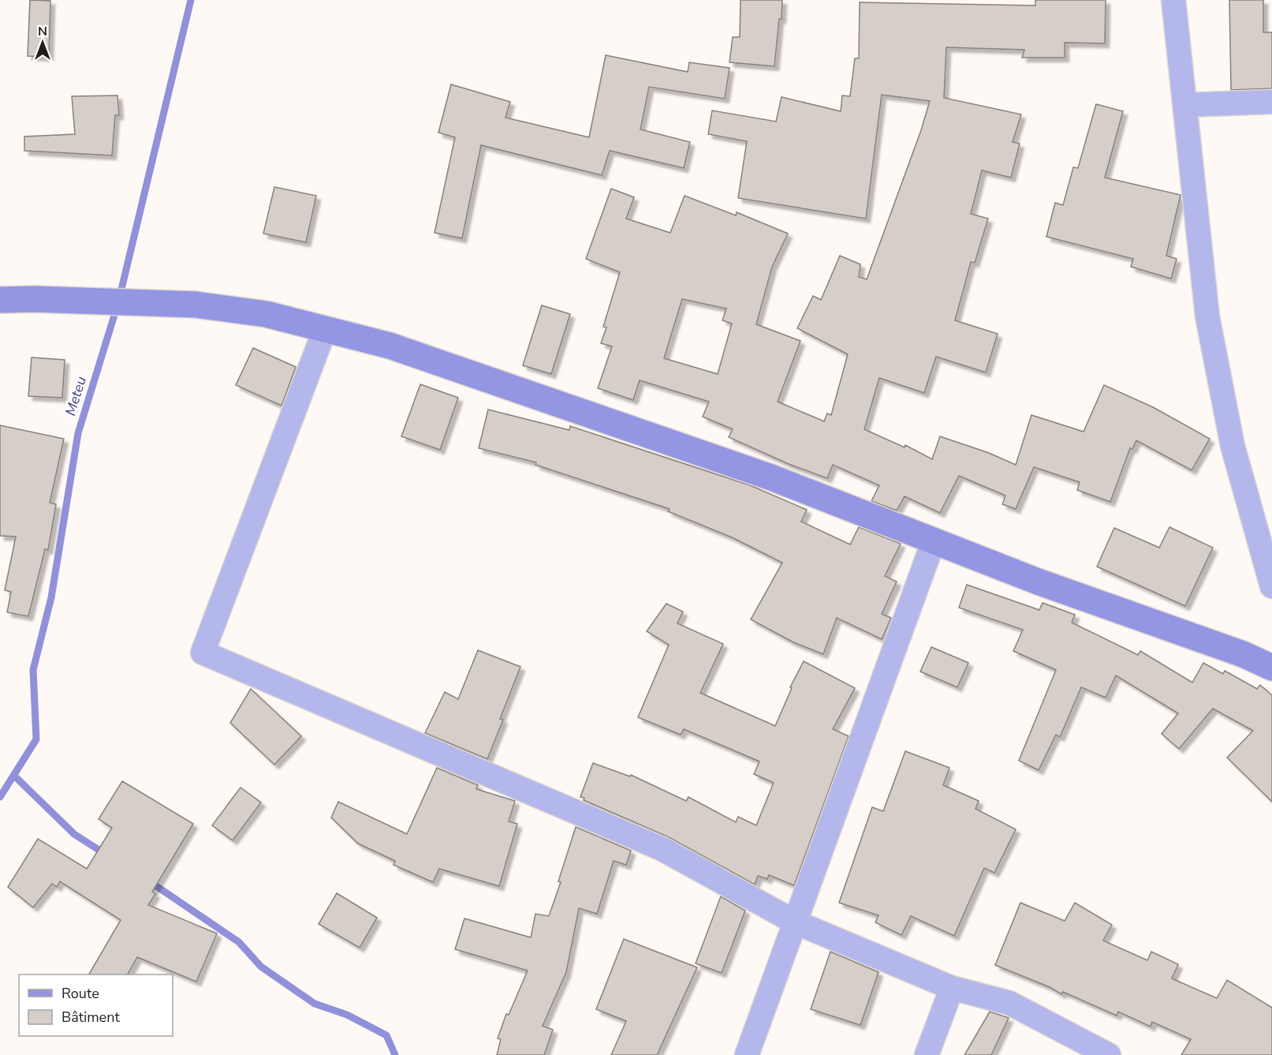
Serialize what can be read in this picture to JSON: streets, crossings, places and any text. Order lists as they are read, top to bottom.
{
  "water": ["Meteu"],
  "legend": ["Route", "Bâtiment"],
  "north": "top"
}
